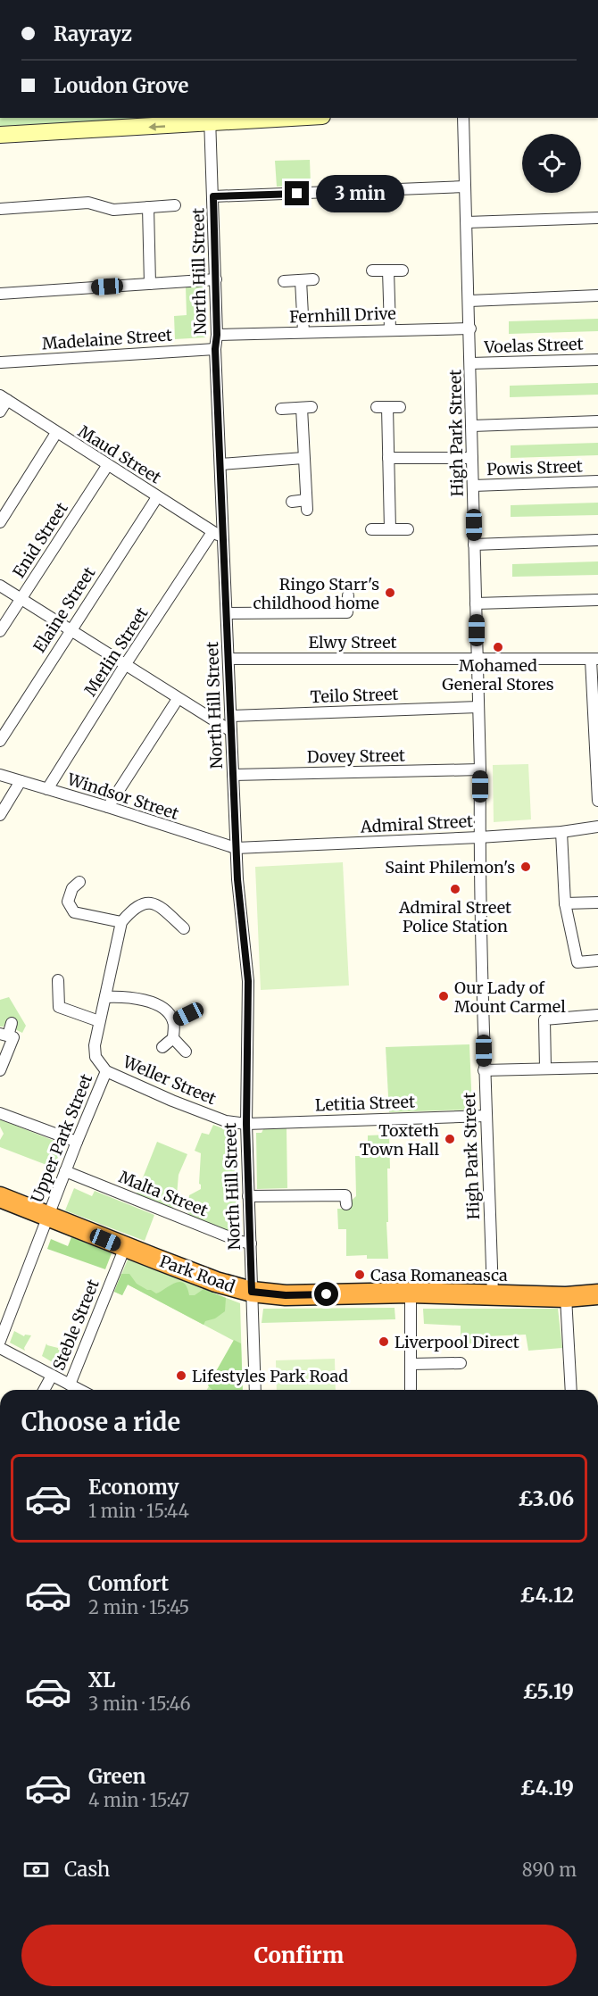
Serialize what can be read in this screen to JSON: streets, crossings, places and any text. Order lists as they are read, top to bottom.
{
  "streets": {
    "highway": ["Park Road"],
    "street": [
      "North Hill Street",
      "Fernhill Drive",
      "Madelaine Street",
      "Voelas Street",
      "High Park Street",
      "Maud Street",
      "Powis Street",
      "Enid Street",
      "Elaine Street",
      "Elwy Street",
      "Merlin Street",
      "Teilo Street",
      "Dovey Street",
      "Windsor Street",
      "Admiral Street",
      "Weller Street",
      "Letitia Street",
      "Upper Park Street",
      "Malta Street",
      "Steble Street"
    ]
  },
  "crossings": [
    ["North Hill Street", "Fernhill Drive"],
    ["North Hill Street", "Madelaine Street"],
    ["North Hill Street", "Maud Street"],
    ["North Hill Street", "Elwy Street"],
    ["North Hill Street", "Teilo Street"],
    ["North Hill Street", "Dovey Street"],
    ["North Hill Street", "Windsor Street"],
    ["North Hill Street", "Admiral Street"],
    ["North Hill Street", "Weller Street"],
    ["North Hill Street", "Letitia Street"],
    ["North Hill Street", "Malta Street"],
    ["North Hill Street", "Park Road"],
    ["Fernhill Drive", "High Park Street"],
    ["Voelas Street", "High Park Street"],
    ["High Park Street", "Powis Street"],
    ["High Park Street", "Elwy Street"],
    ["High Park Street", "Teilo Street"],
    ["High Park Street", "Dovey Street"],
    ["High Park Street", "Admiral Street"],
    ["High Park Street", "Letitia Street"],
    ["High Park Street", "Park Road"],
    ["Maud Street", "Enid Street"],
    ["Maud Street", "Elaine Street"],
    ["Maud Street", "Merlin Street"],
    ["Merlin Street", "Windsor Street"],
    ["Windsor Street", "Admiral Street"],
    ["Weller Street", "Letitia Street"],
    ["Weller Street", "Upper Park Street"],
    ["Upper Park Street", "Malta Street"],
    ["Upper Park Street", "Park Road"],
    ["Park Road", "Steble Street"]
  ],
  "places": [
    "Ringo Starr's childhood home",
    "Mohamed General Stores",
    "Saint Philemon's",
    "Admiral Street Police Station",
    "Our Lady of Mount Carmel",
    "Toxteth Town Hall",
    "Casa Romaneasca",
    "Liverpool Direct",
    "Lifestyles Park Road"
  ],
  "page": {
    "banner": ["Rayrayz", "Loudon Grove"],
    "bubble": "3 min",
    "heading": "Choose a ride",
    "list": [
      {
        "name": "Economy",
        "note": "1 min · 15:44",
        "value": "£3.06"
      },
      {
        "name": "Comfort",
        "note": "2 min · 15:45",
        "value": "£4.12"
      },
      {
        "name": "XL",
        "note": "3 min · 15:46",
        "value": "£5.19"
      },
      {
        "name": "Green",
        "note": "4 min · 15:47",
        "value": "£4.19"
      }
    ],
    "pay": ["Cash", "890 m"],
    "buttons": "Confirm"
  }
}
